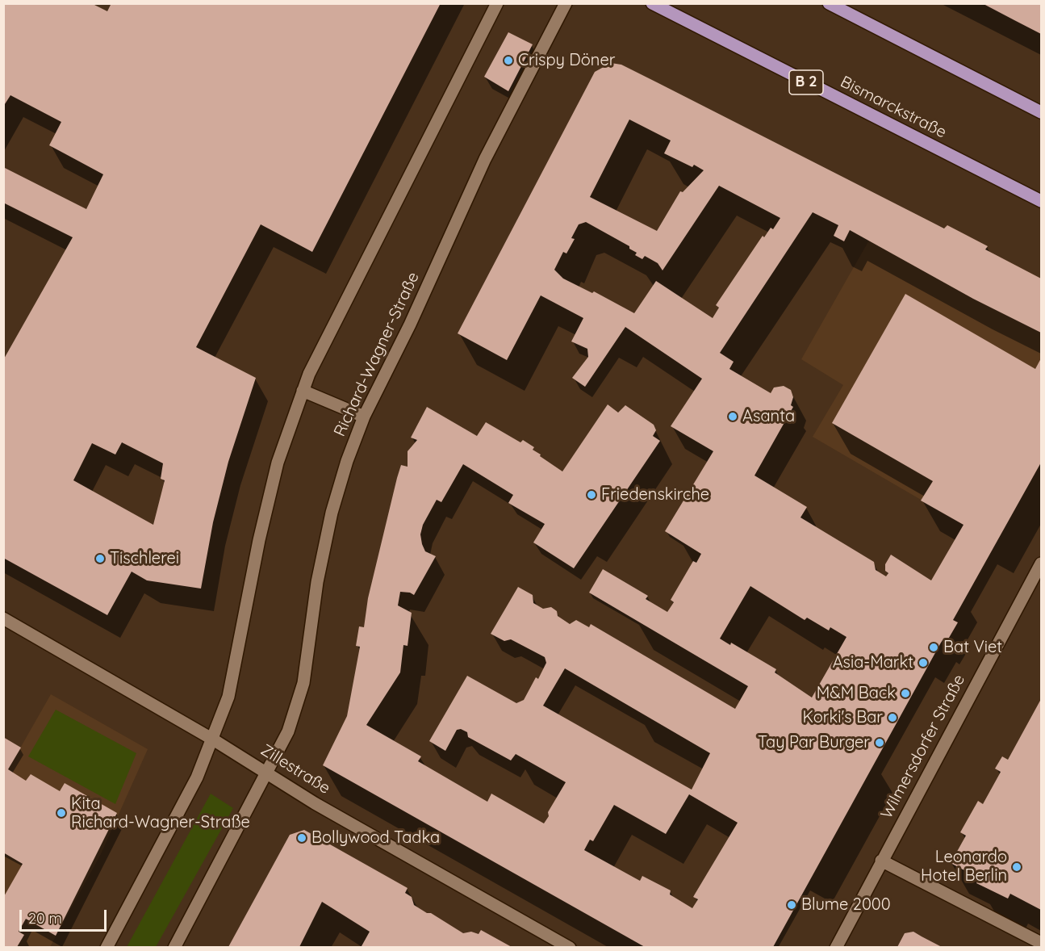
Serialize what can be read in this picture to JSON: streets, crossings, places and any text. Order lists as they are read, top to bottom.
{
  "streets": {
    "main road": ["B 2", "Bismarckstraße"],
    "street": ["Richard-Wagner-Straße", "Wilmersdorfer Straße", "Zillestraße"]
  },
  "crossings": [
    ["Richard-Wagner-Straße", "Zillestraße"]
  ],
  "places": [
    "Crispy Döner",
    "Asanta",
    "Friedenskirche",
    "Tischlerei",
    "Bat Viet",
    "Asia-Markt",
    "M&M Back",
    "Korki's Bar",
    "Tay Par Burger",
    "Kita Richard-Wagner-Straße",
    "Bollywood Tadka",
    "Leonardo Hotel Berlin",
    "Blume 2000"
  ],
  "scale_bar": "20 m"
}
